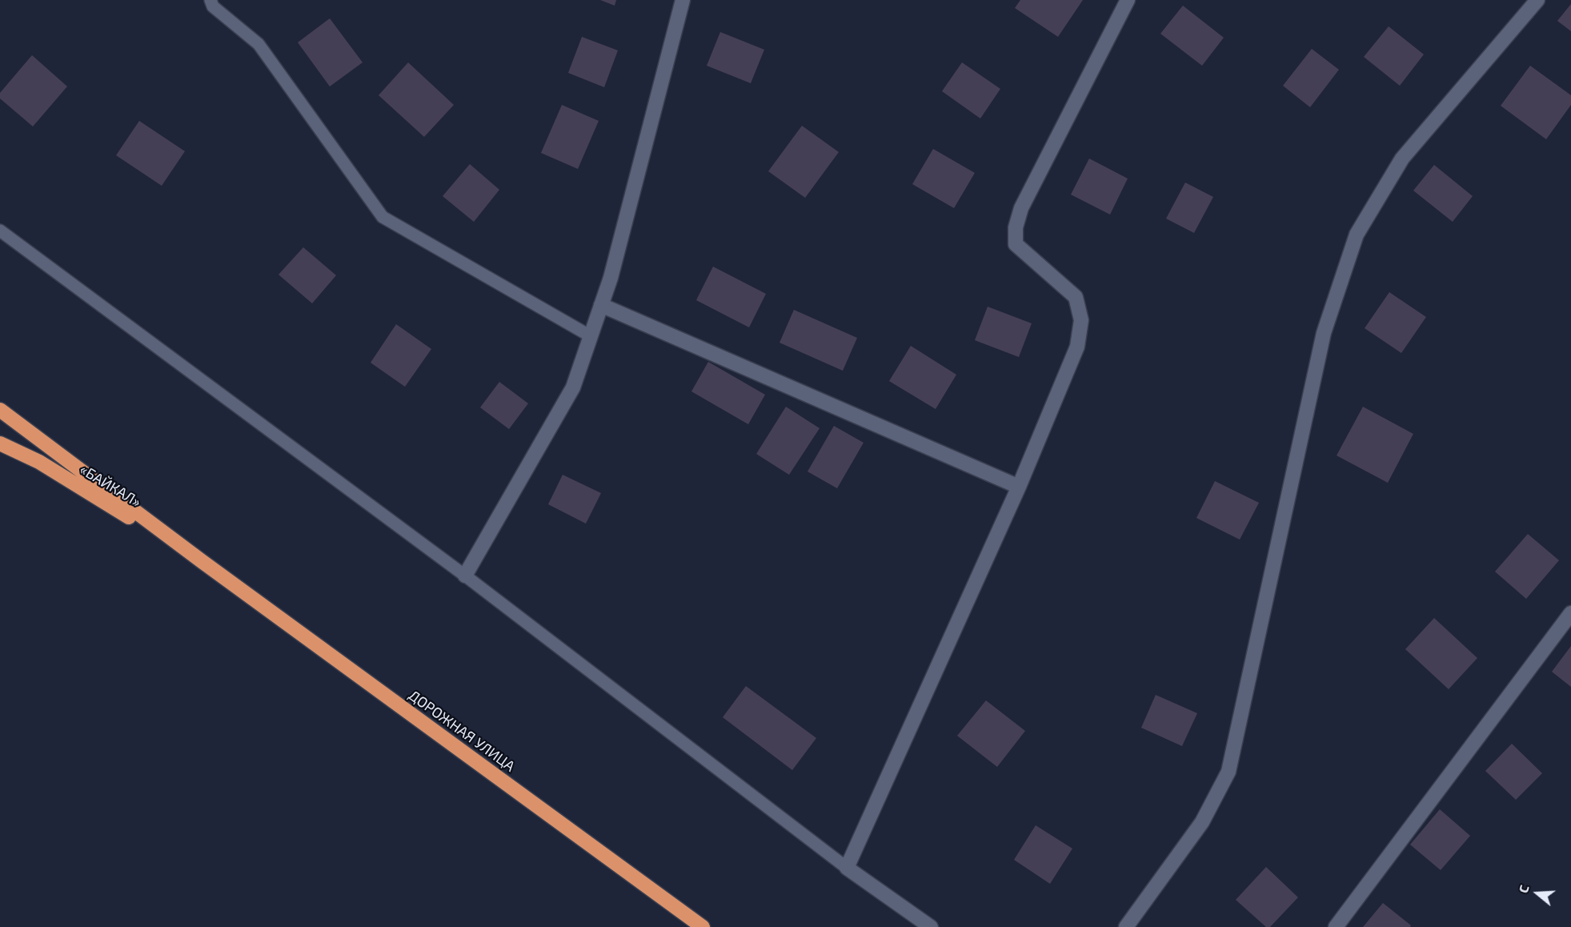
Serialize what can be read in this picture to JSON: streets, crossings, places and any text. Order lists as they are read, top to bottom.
{
  "streets": {
    "highway": ["«БАЙКАЛ»", "ДОРОЖНАЯ УЛИЦА"]
  },
  "crossings": [
    ["«БАЙКАЛ»", "ДОРОЖНАЯ УЛИЦА"]
  ],
  "north": "left"
}
